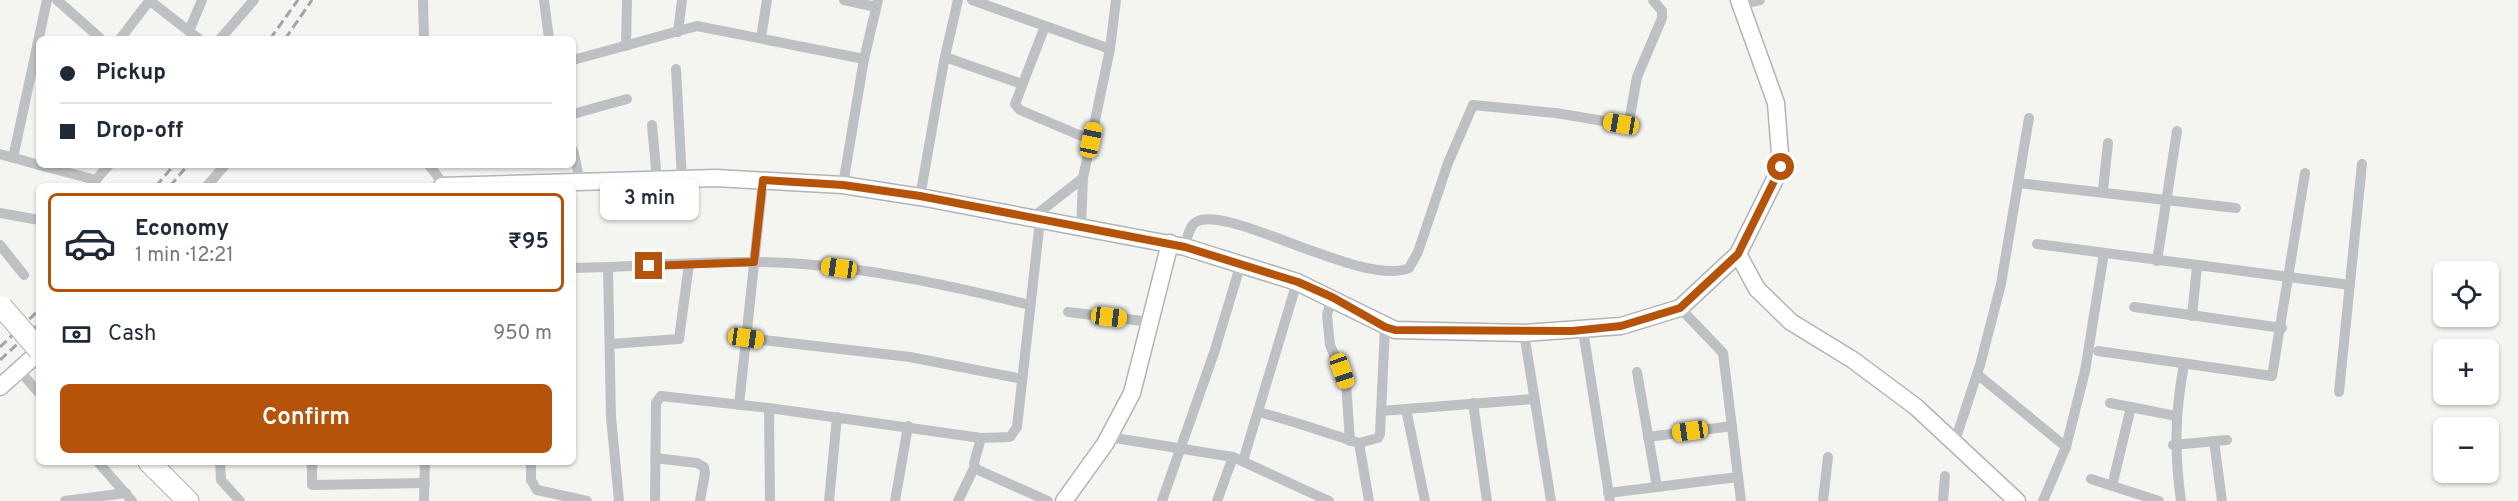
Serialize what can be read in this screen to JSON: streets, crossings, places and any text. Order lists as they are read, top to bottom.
{
  "page": {
    "banner": ["Pickup", "Drop-off"],
    "bubble": "3 min",
    "list": [
      {
        "name": "Economy",
        "note": "1 min · 12:21",
        "value": "₹95"
      }
    ],
    "map_buttons": ["+", "−"],
    "pay": ["Cash", "950 m"],
    "buttons": "Confirm"
  }
}
